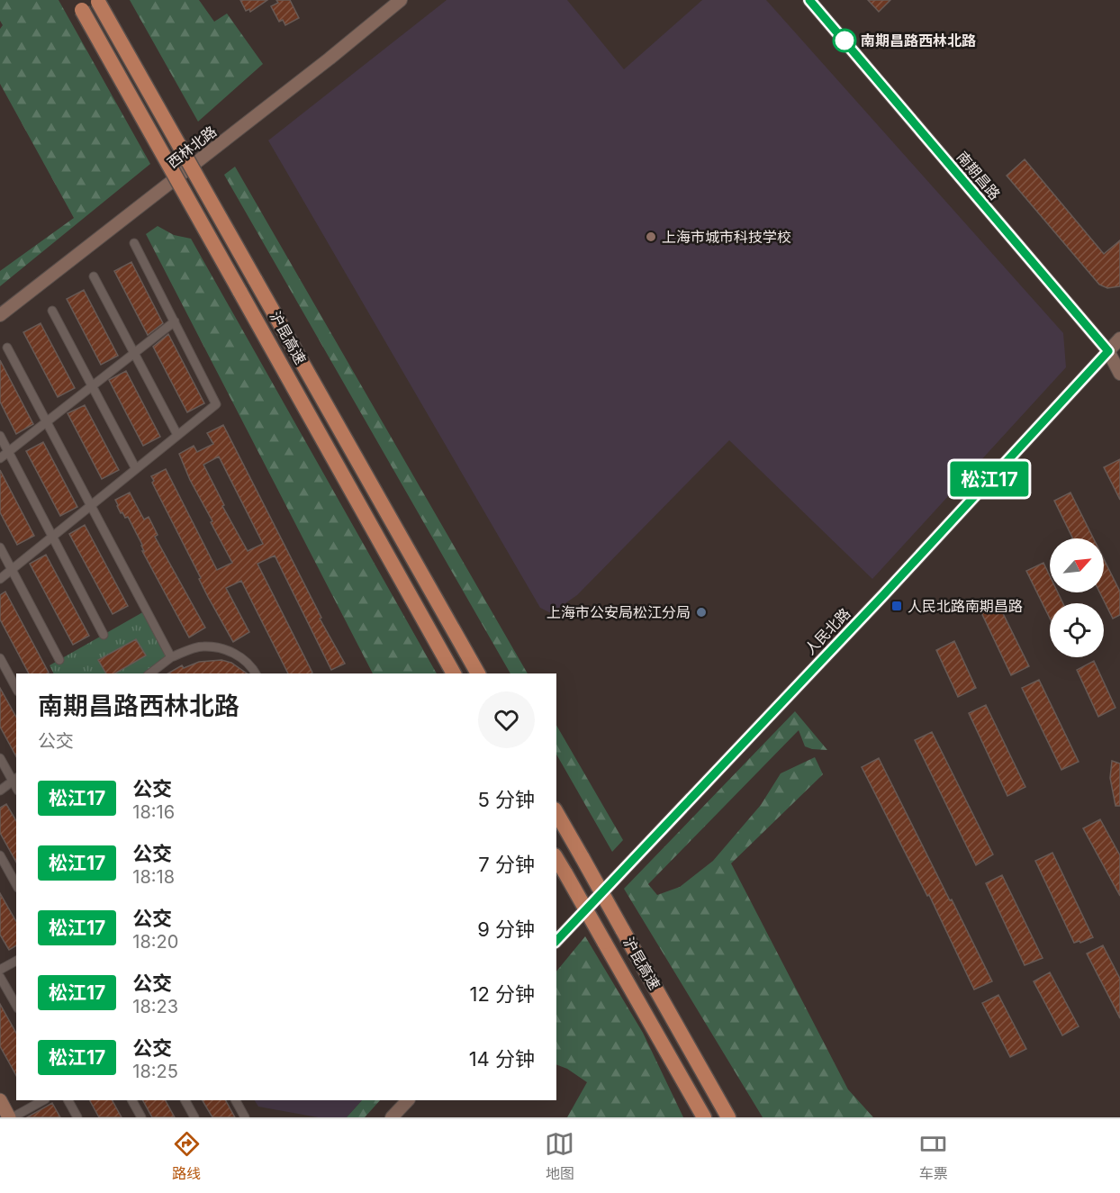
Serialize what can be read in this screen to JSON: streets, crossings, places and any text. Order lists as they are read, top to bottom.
{
  "streets": {
    "highway": ["沪昆高速"],
    "main road": ["西林北路", "南期昌路", "人民北路"]
  },
  "crossings": [
    ["南期昌路", "人民北路"]
  ],
  "places": {
    "other": ["南期昌路西林北路", "上海市城市科技学校", "上海市公安局松江分局"],
    "transit": ["人民北路南期昌路"]
  },
  "lines": ["bus line 松江17"],
  "north": "top right",
  "page": {
    "on_map": "松江17",
    "heading": ["南期昌路西林北路", "公交"],
    "list": [
      {
        "mark": "松江17",
        "name": "公交",
        "note": "18:16",
        "value": "5 分钟"
      },
      {
        "mark": "松江17",
        "name": "公交",
        "note": "18:18",
        "value": "7 分钟"
      },
      {
        "mark": "松江17",
        "name": "公交",
        "note": "18:20",
        "value": "9 分钟"
      },
      {
        "mark": "松江17",
        "name": "公交",
        "note": "18:23",
        "value": "12 分钟"
      },
      {
        "mark": "松江17",
        "name": "公交",
        "note": "18:25",
        "value": "14 分钟"
      }
    ],
    "tabs": ["路线", "地图", "车票"]
  }
}
